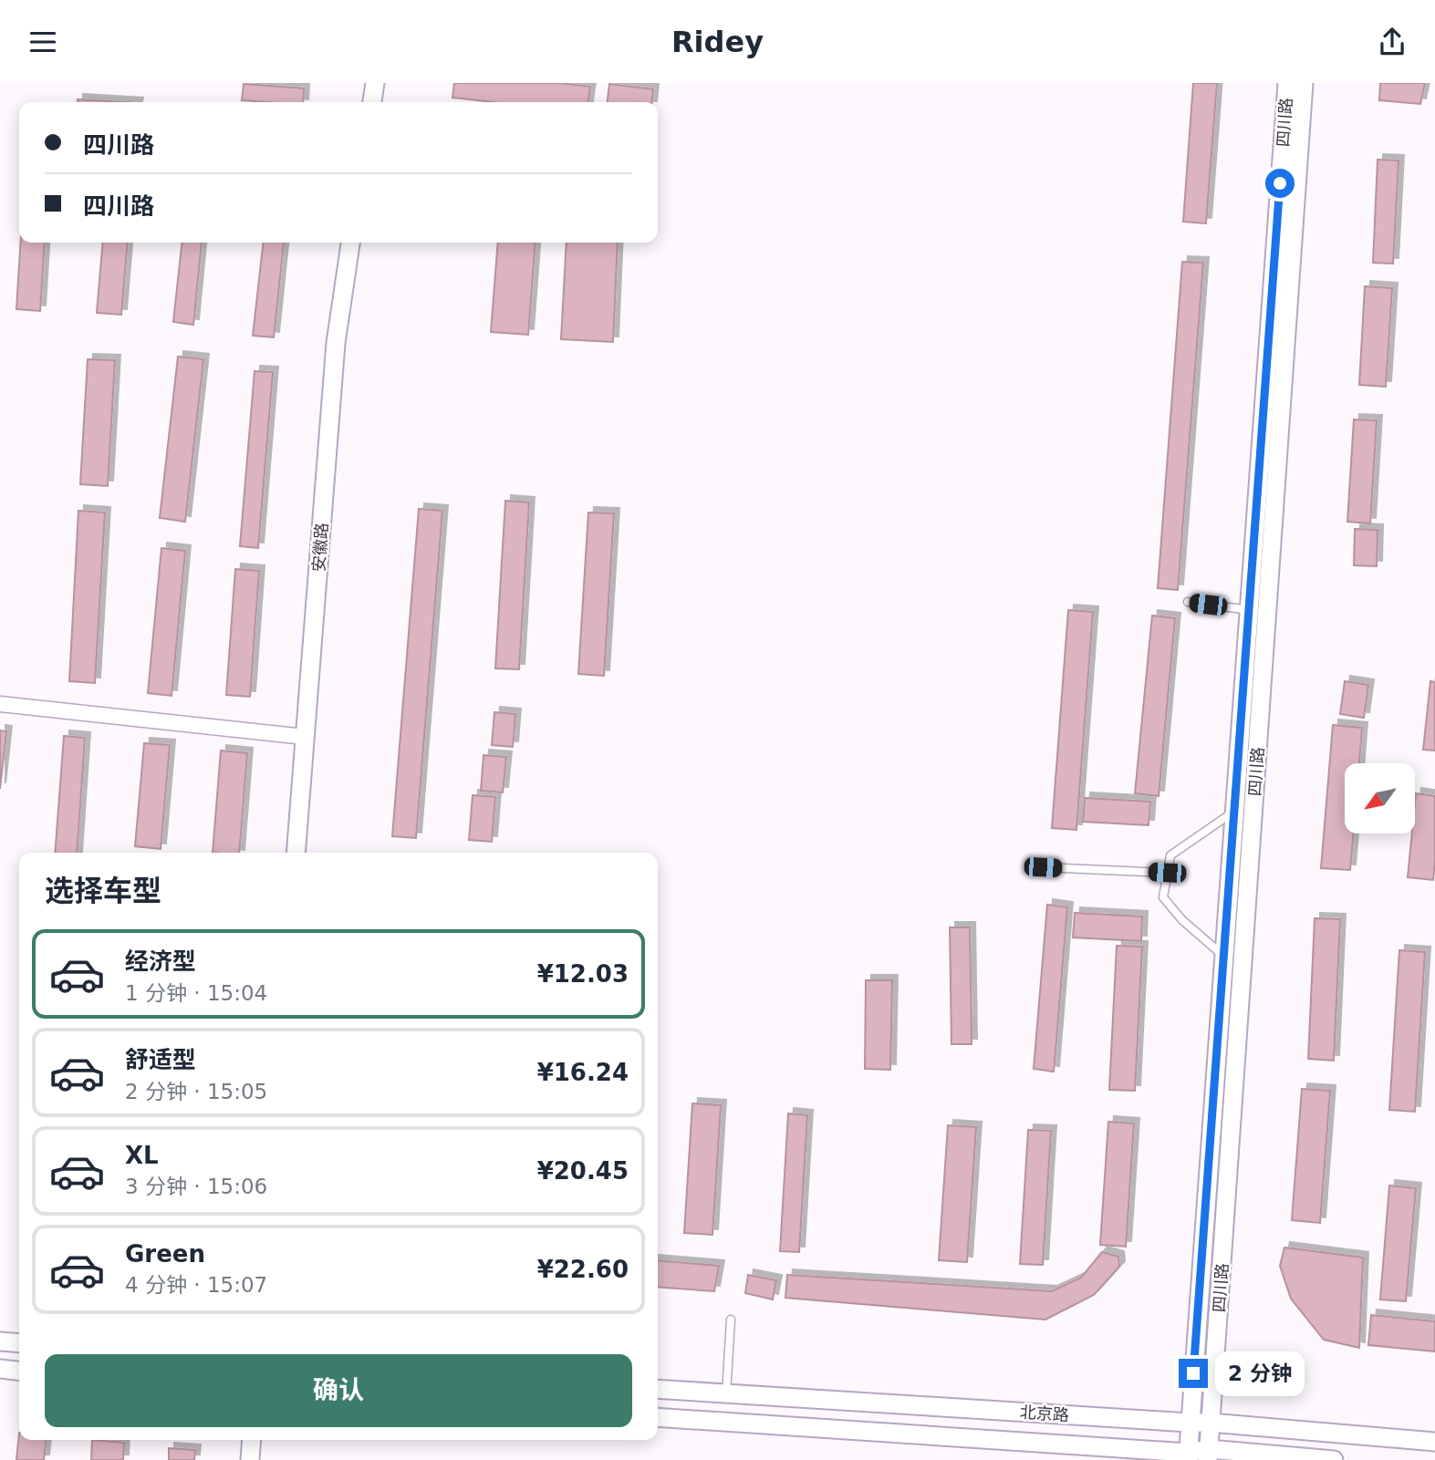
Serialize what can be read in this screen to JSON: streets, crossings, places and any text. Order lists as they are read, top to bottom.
{
  "streets": {
    "street": ["四川路", "安徽路", "北京路"]
  },
  "crossings": [
    ["四川路", "北京路"]
  ],
  "north": "bottom left",
  "page": {
    "header": "Ridey",
    "banner": ["四川路", "四川路"],
    "heading": "选择车型",
    "list": [
      {
        "name": "经济型",
        "note": "1 分钟 · 15:04",
        "value": "¥12.03"
      },
      {
        "name": "舒适型",
        "note": "2 分钟 · 15:05",
        "value": "¥16.24"
      },
      {
        "name": "XL",
        "note": "3 分钟 · 15:06",
        "value": "¥20.45"
      },
      {
        "name": "Green",
        "note": "4 分钟 · 15:07",
        "value": "¥22.60"
      }
    ],
    "buttons": "确认",
    "bubble": "2 分钟"
  }
}
